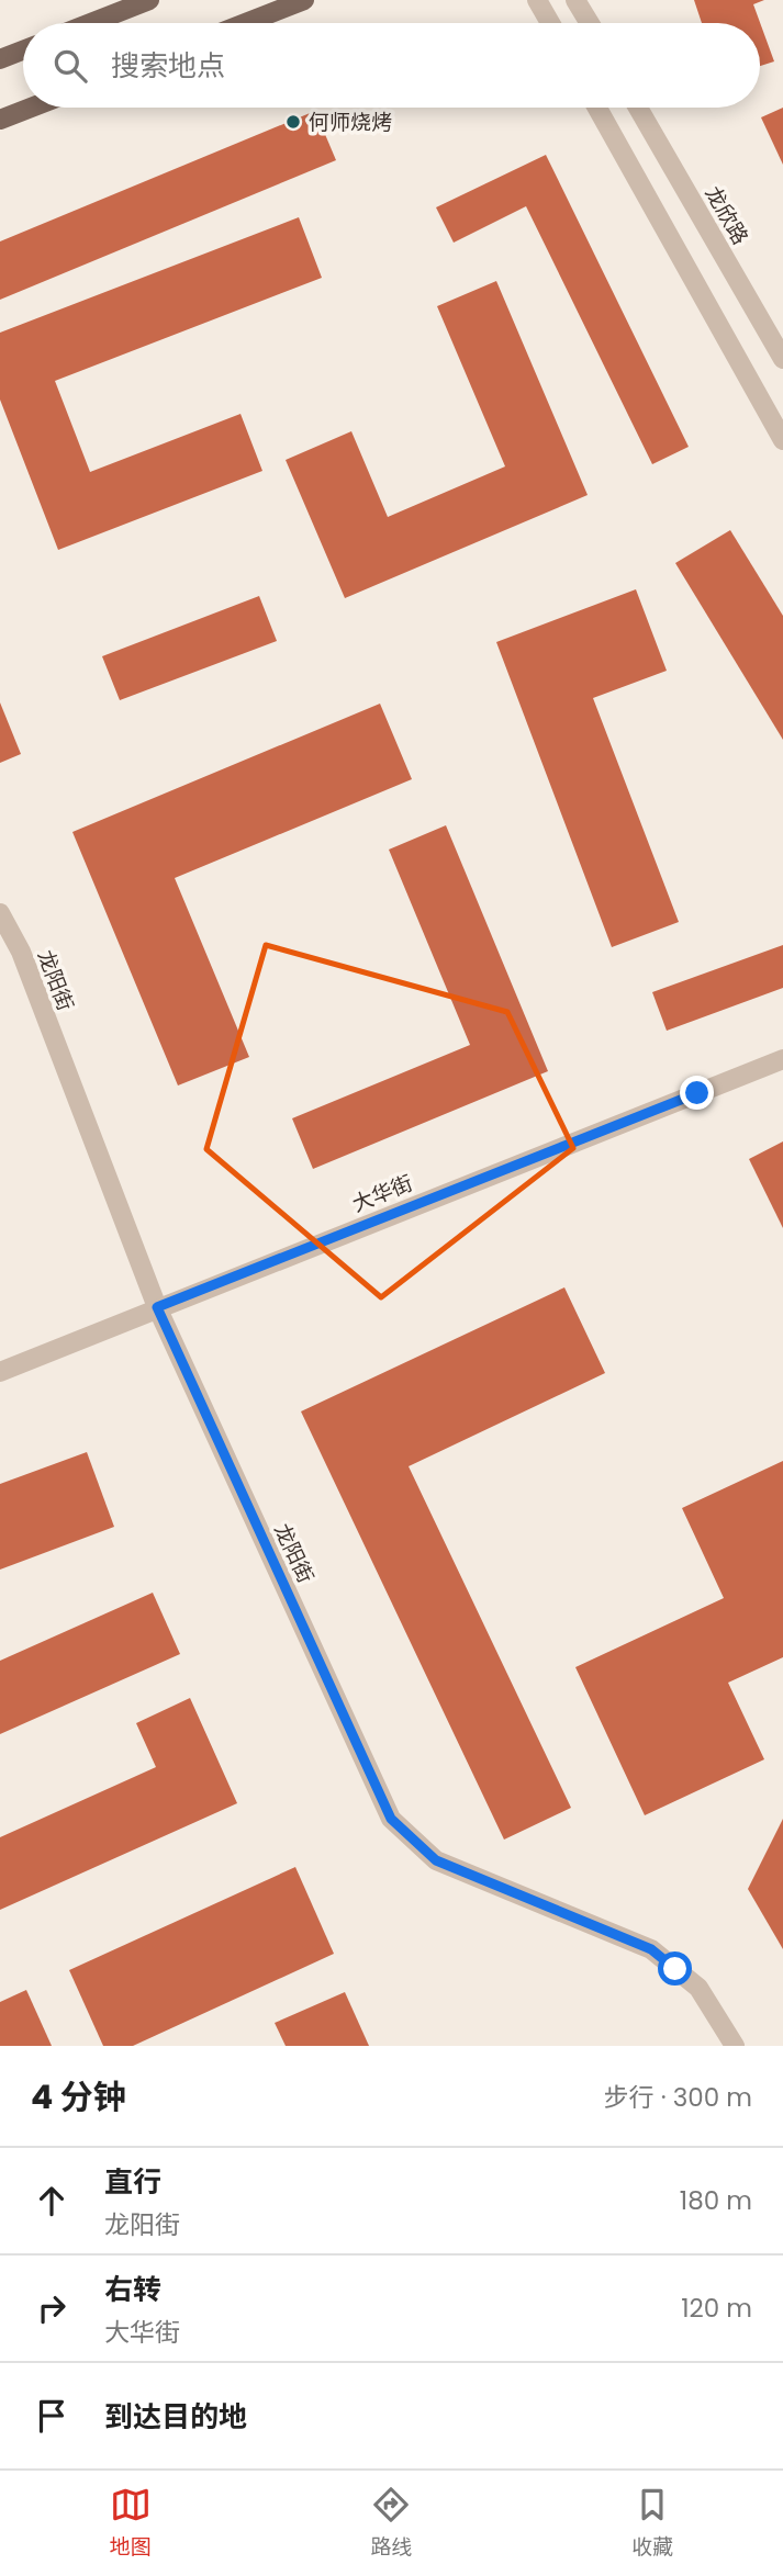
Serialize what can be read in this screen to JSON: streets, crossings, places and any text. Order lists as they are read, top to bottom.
{
  "streets": {
    "street": ["龙欣路", "龙阳街", "大华街"]
  },
  "crossings": [
    ["龙阳街", "大华街"]
  ],
  "places": ["何师烧烤"],
  "page": {
    "search": "搜索地点",
    "heading": ["4 分钟", "步行 · 300 m"],
    "list": [
      ["直行", "龙阳街", "180 m"],
      ["右转", "大华街", "120 m"],
      "到达目的地"
    ],
    "nav": ["地图", "路线", "收藏"]
  }
}
